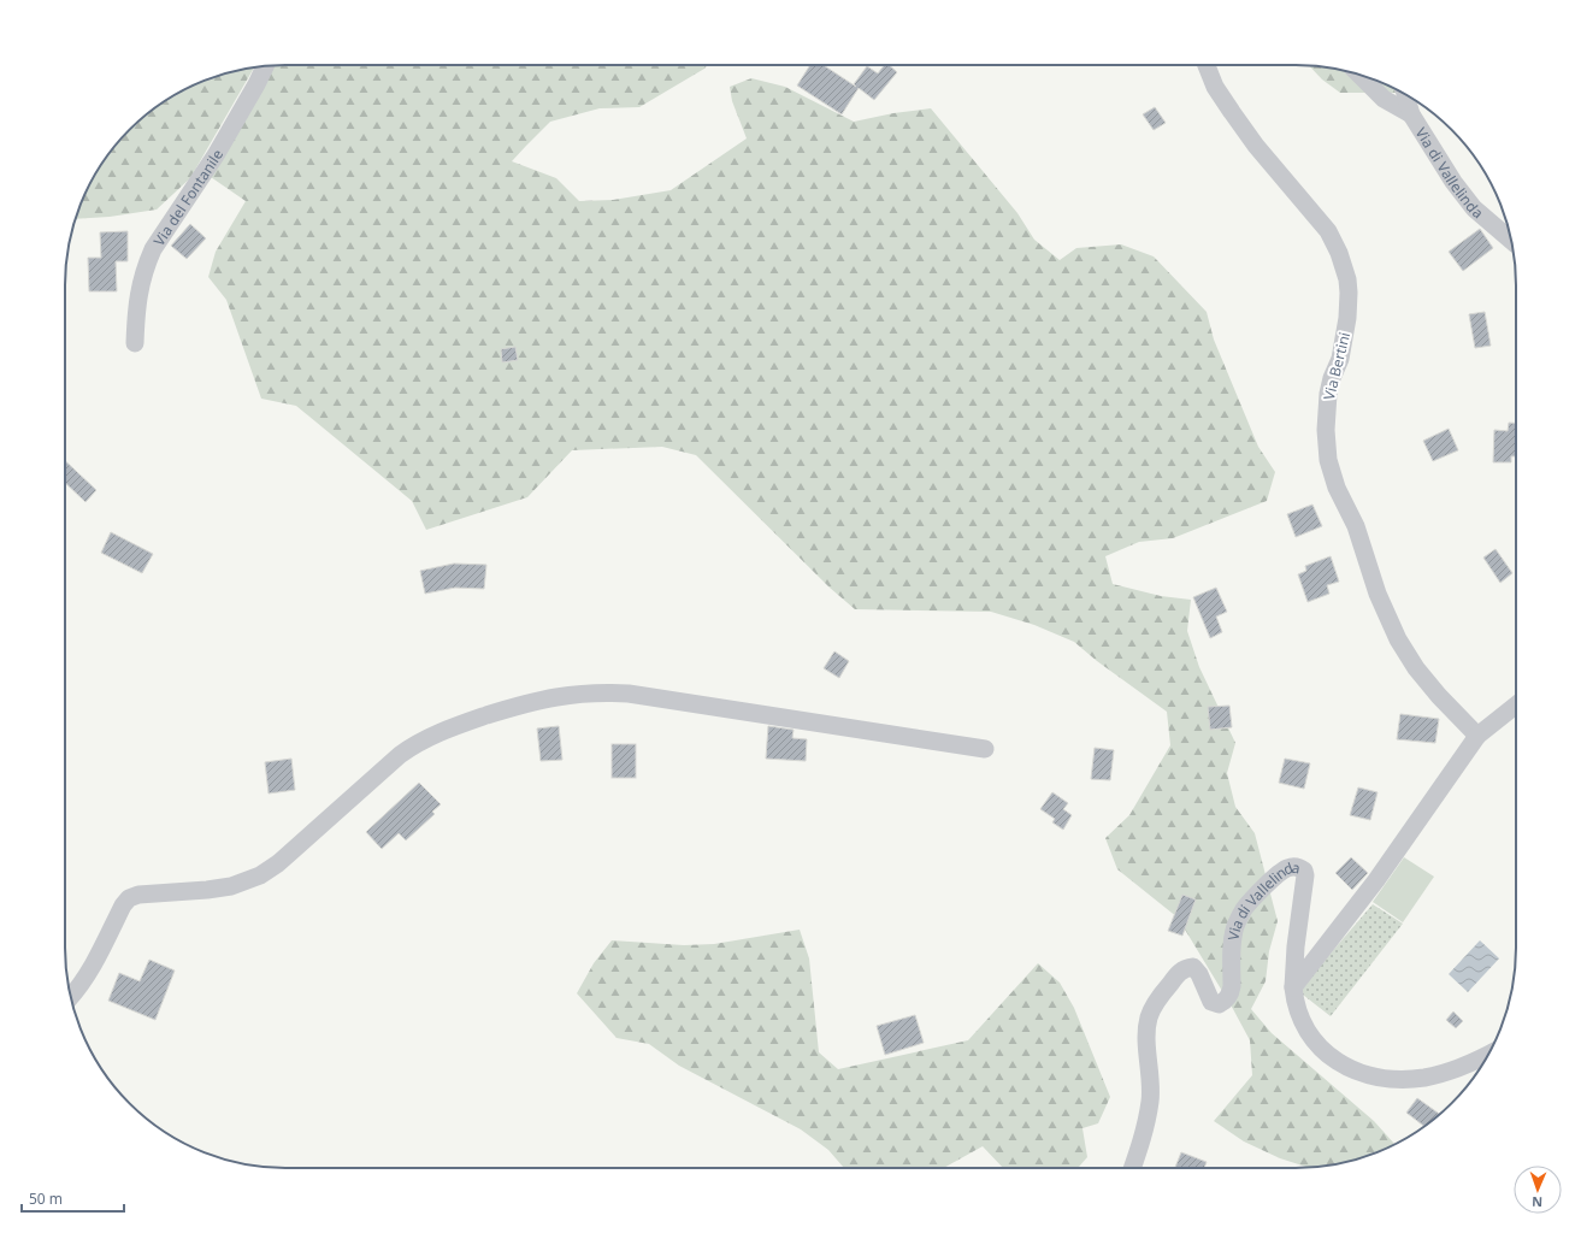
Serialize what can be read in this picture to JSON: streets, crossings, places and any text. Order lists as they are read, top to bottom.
{
  "streets": {
    "street": ["Via di Vallelinda", "Via del Fontanile", "Via Bertini"]
  },
  "scale_bar": "50 m",
  "north": "bottom"
}
